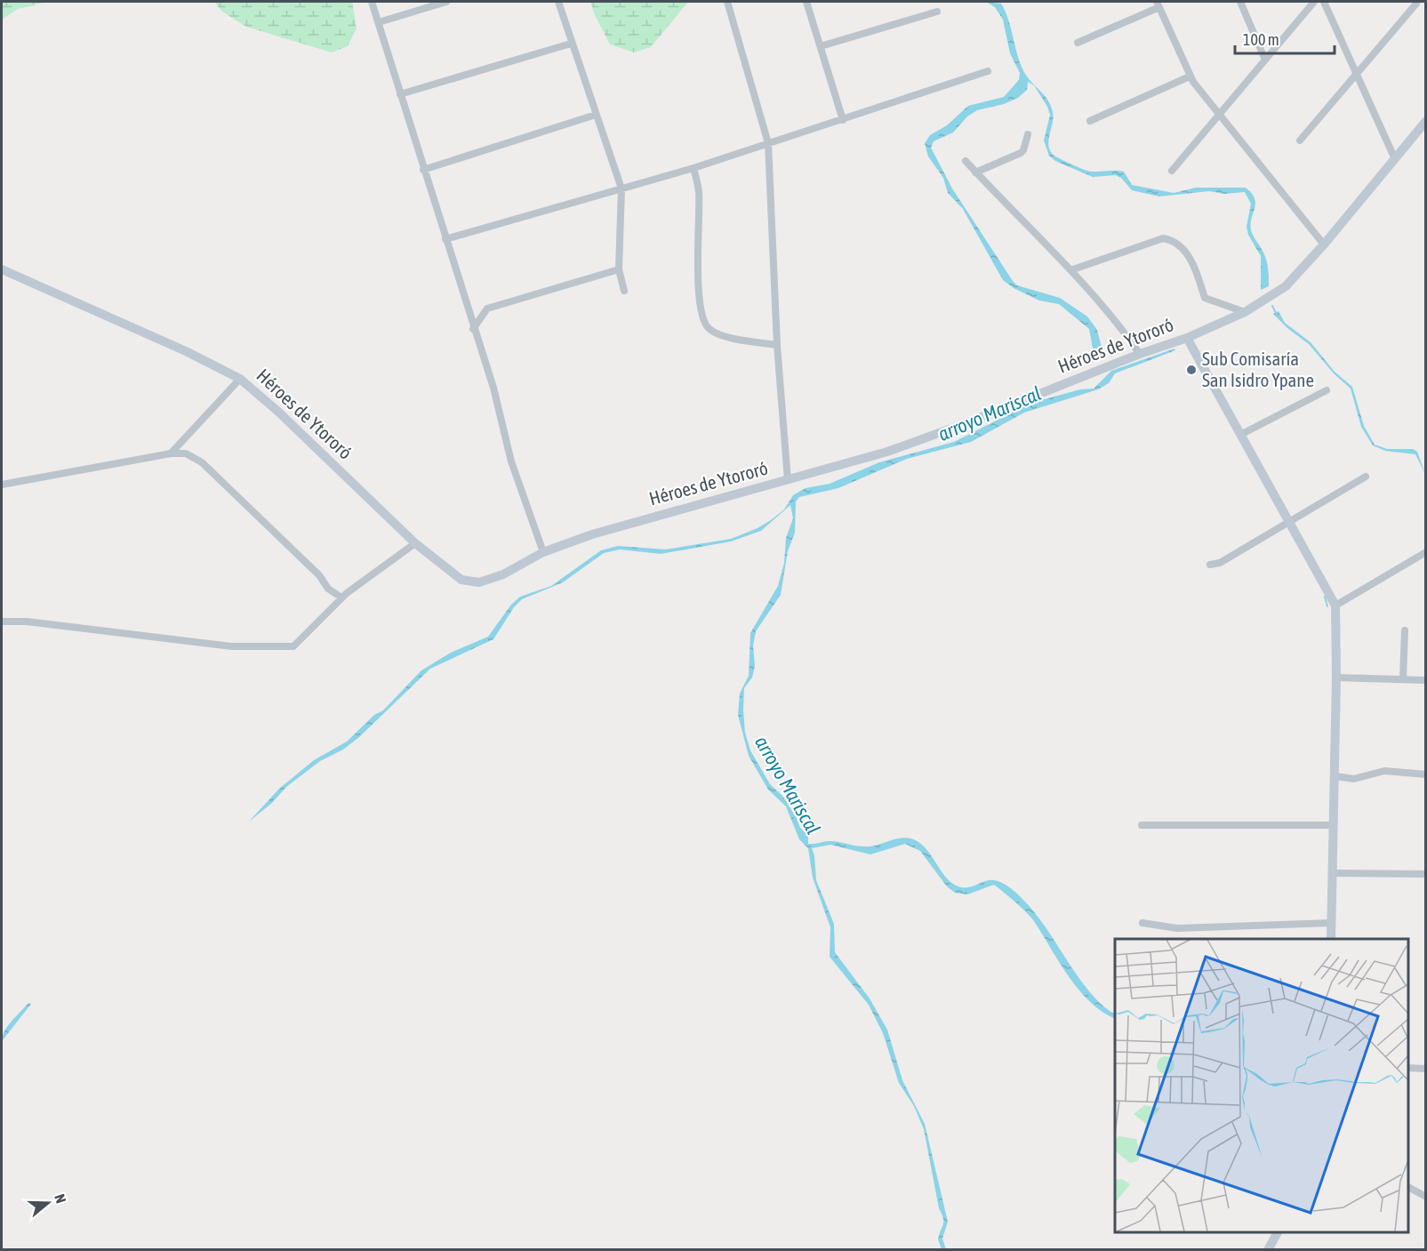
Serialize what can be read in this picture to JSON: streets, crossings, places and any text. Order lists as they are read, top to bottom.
{
  "streets": {
    "main road": ["Héroes de Ytororó"]
  },
  "water": ["arroyo Mariscal"],
  "places": ["Sub Comisaría San Isidro Ypane"],
  "scale_bar": "100 m",
  "north": "right"
}
